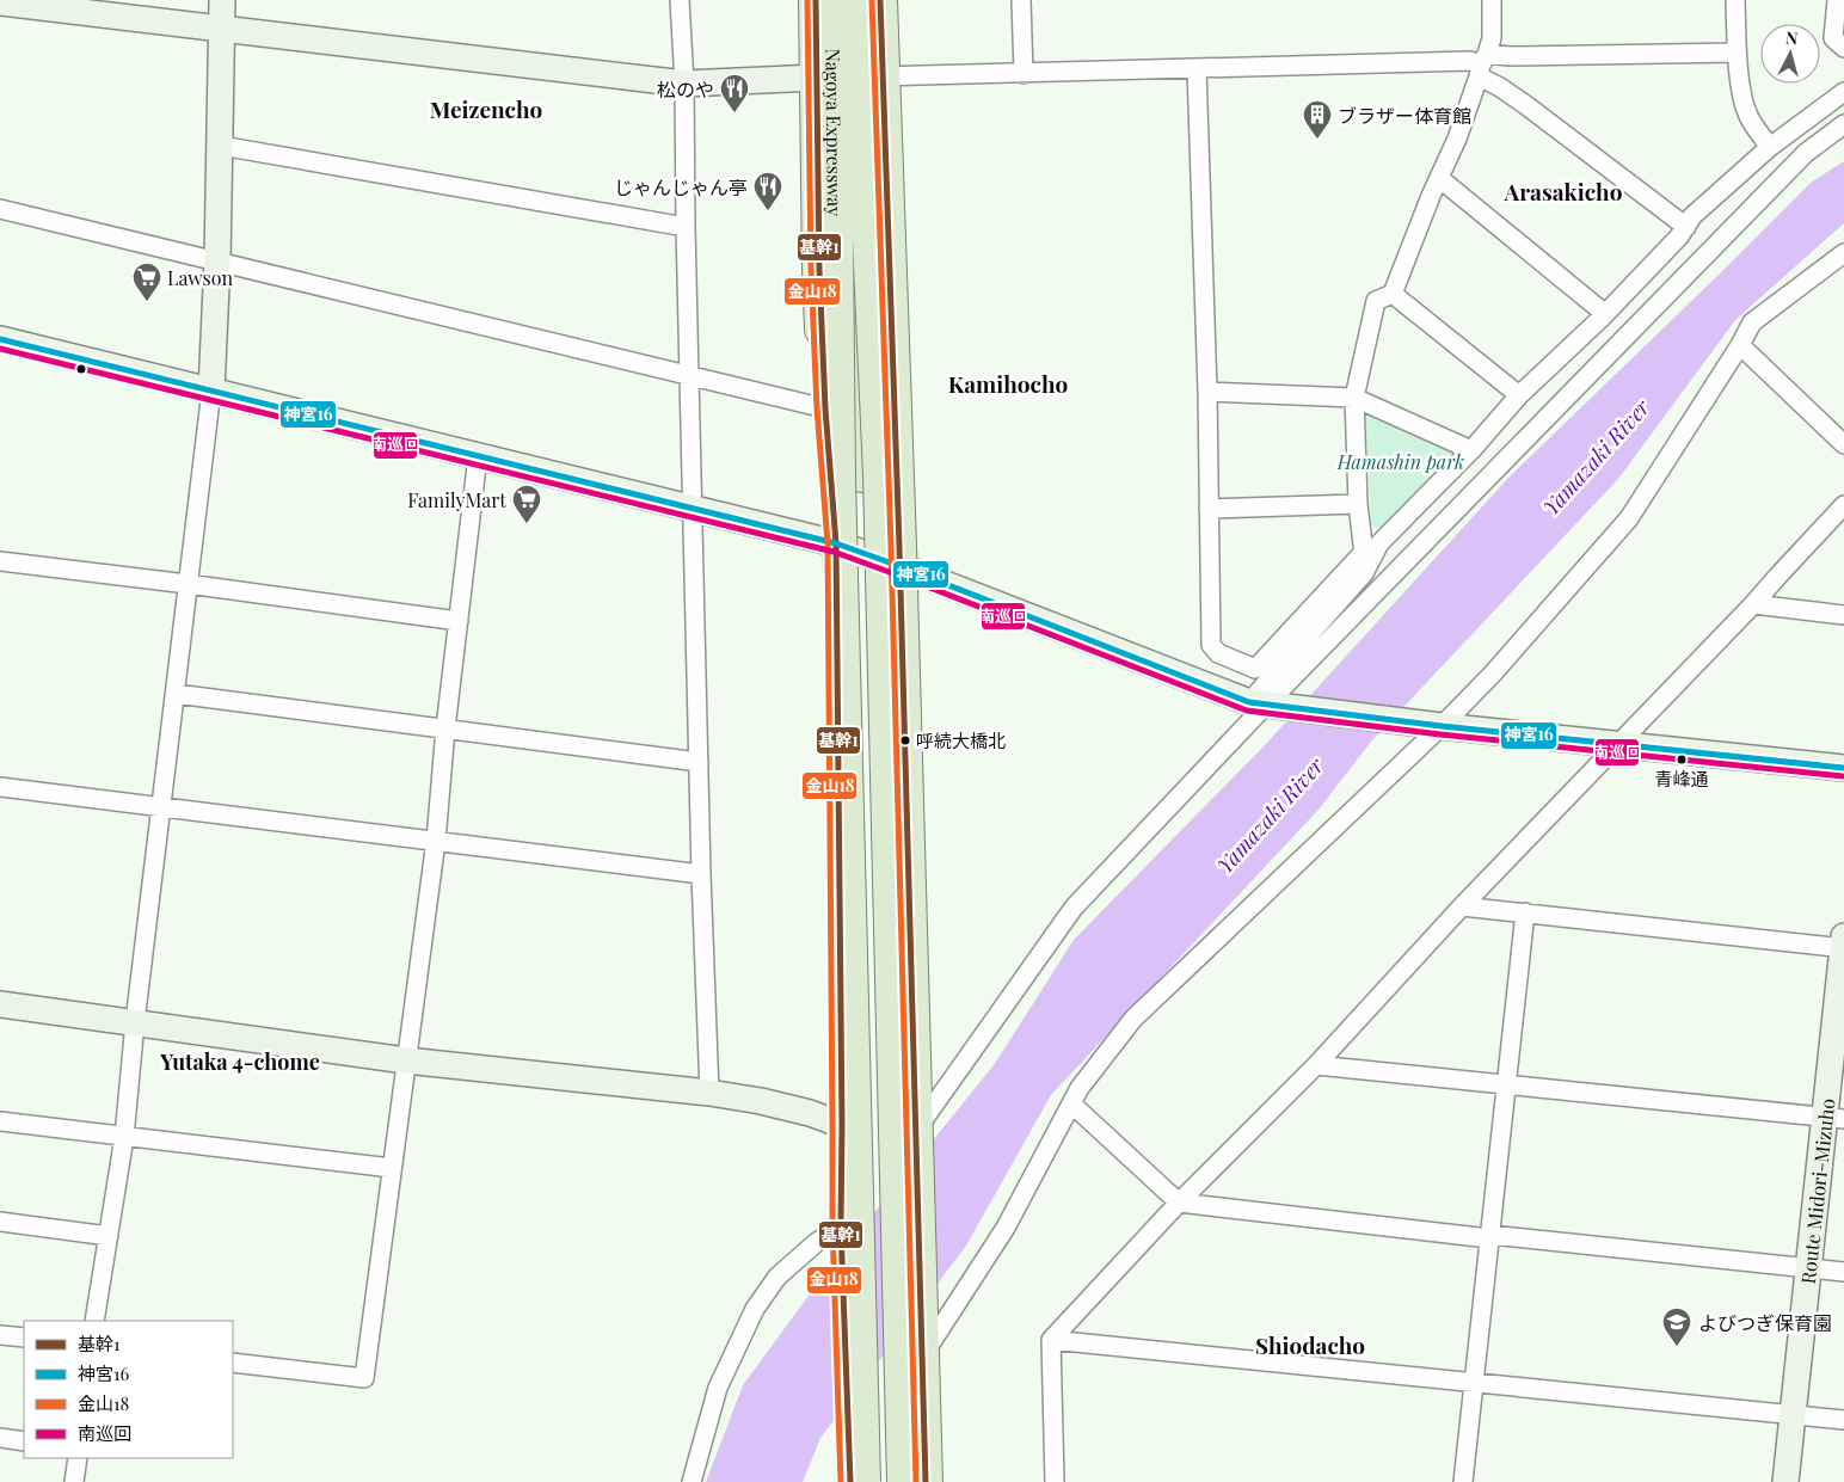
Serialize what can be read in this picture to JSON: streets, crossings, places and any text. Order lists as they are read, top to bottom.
{
  "streets": {
    "highway": ["Nagoya Expressway"],
    "street": ["Route Midori-Mizuho"]
  },
  "districts": [
    "Meizencho",
    "Arasakicho",
    "Kamihocho",
    "Yutaka 4-chome",
    "Shiodacho"
  ],
  "water": ["Yamazaki River"],
  "parks": ["Hamashin park"],
  "places": {
    "restaurant": ["松のや", "じゃんじゃん亭"],
    "building": ["ブラザー体育館"],
    "supermarket": ["Lawson", "FamilyMart"],
    "other": ["呼続大橋北", "青峰通"],
    "school or university": ["よびつぎ保育園"]
  },
  "lines": [
    "transit line 基幹1",
    "transit line 金山18",
    "transit line 神宮16",
    "transit line 南巡回"
  ],
  "legend": [
    "基幹1",
    "神宮16",
    "金山18",
    "南巡回"
  ],
  "north": "top"
}
